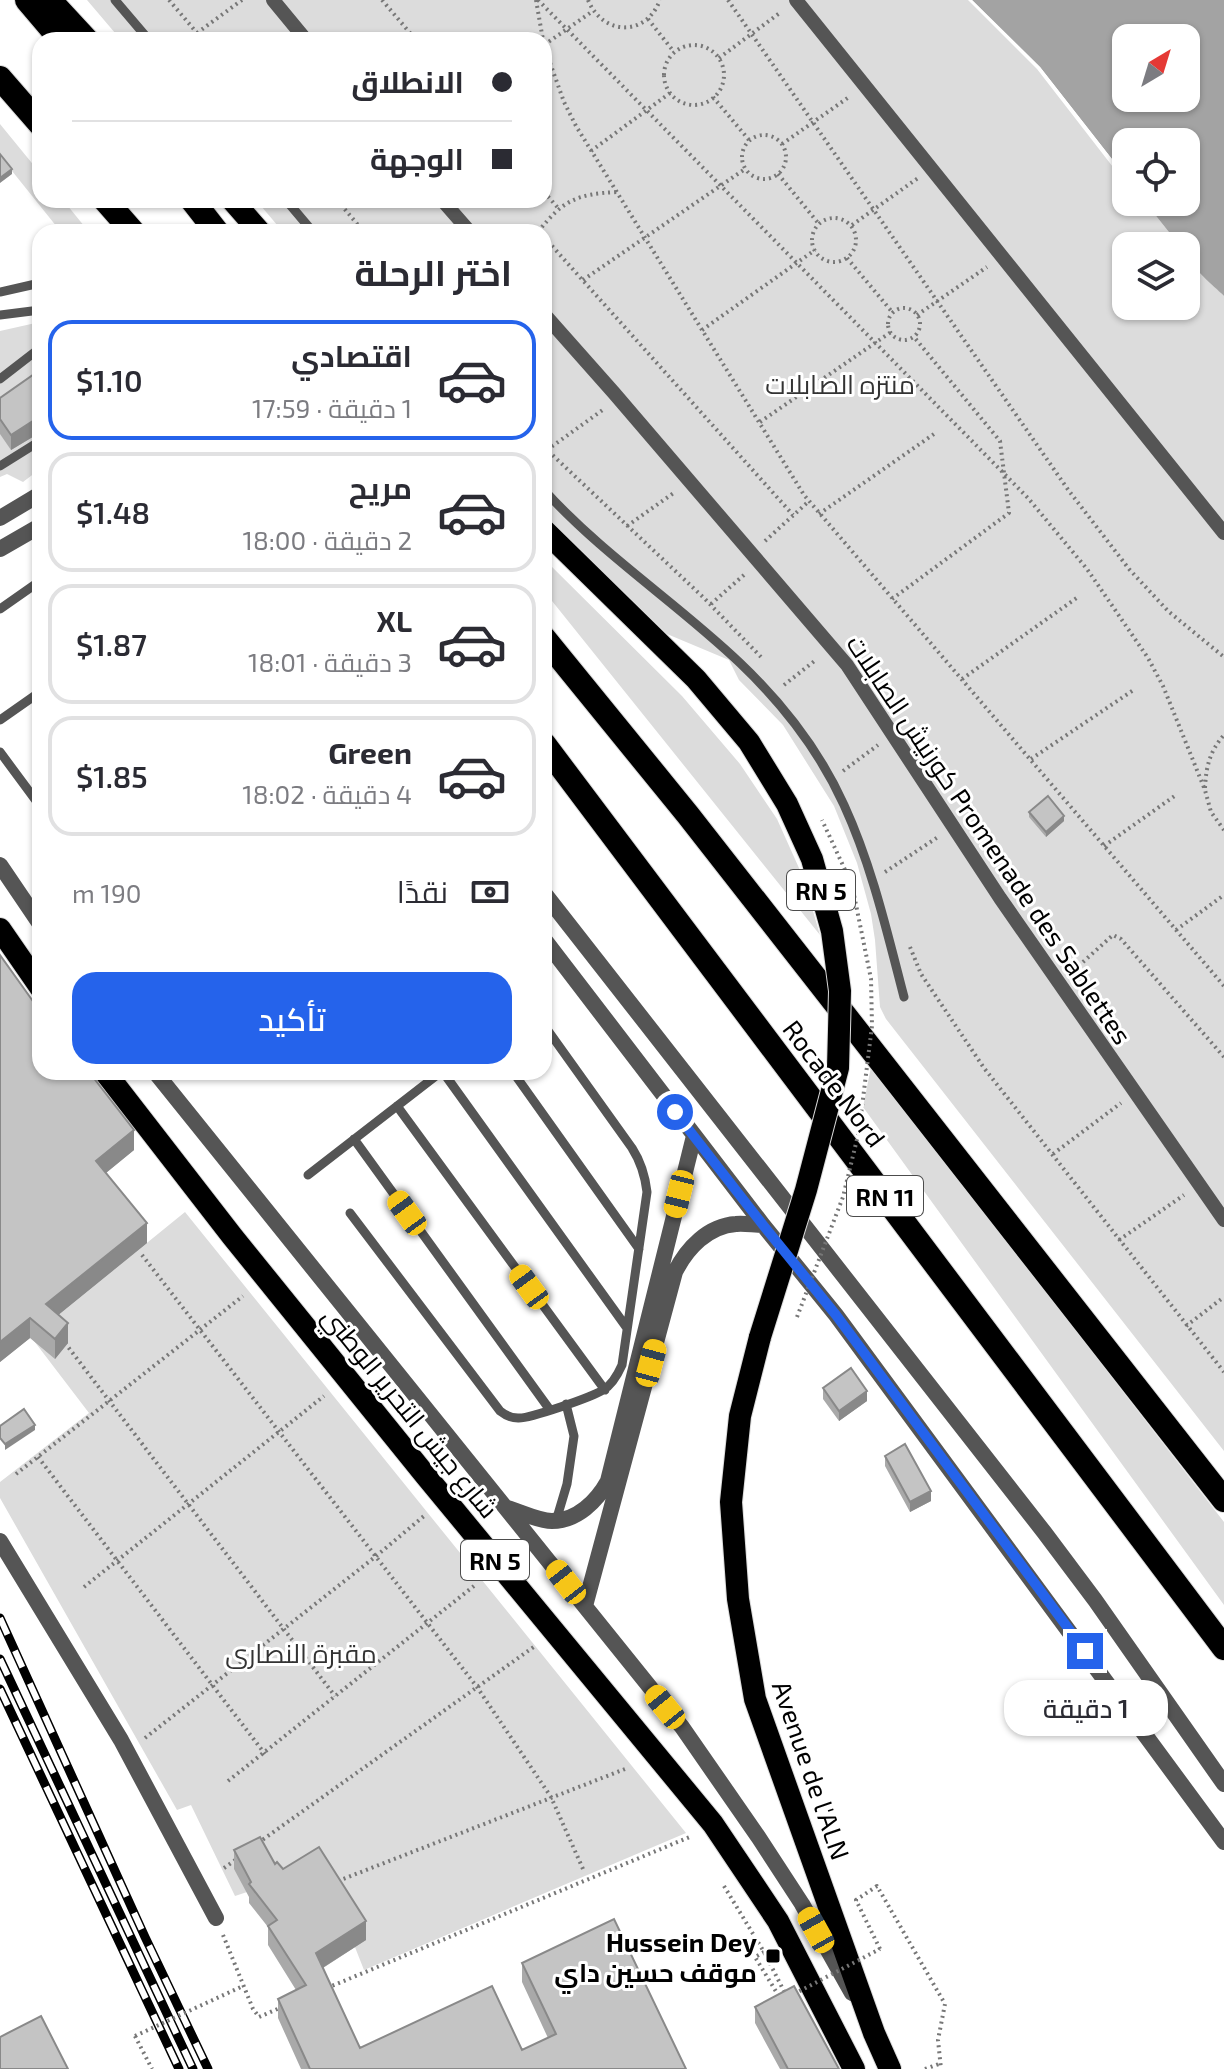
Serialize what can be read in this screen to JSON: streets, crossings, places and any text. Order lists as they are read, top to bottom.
{
  "streets": {
    "highway": [
      "RN 5",
      "Rocade Nord",
      "RN 11",
      "شارع جيش التحرير الوطني",
      "Avenue de l'ALN"
    ],
    "street": ["كورنيش الصابلات Promenade des Sablettes"]
  },
  "parks": ["منتزه الصابلات", "مقبرة النصارى"],
  "places": {
    "transit": ["Hussein Dey موقف حسين داي"]
  },
  "north": "top right",
  "page": {
    "banner": ["الانطلاق", "الوجهة"],
    "heading": "اختر الرحلة",
    "list": [
      {
        "name": "اقتصادي",
        "note": "1 دقيقة · 17:59",
        "value": "$1.10"
      },
      {
        "name": "مريح",
        "note": "2 دقيقة · 18:00",
        "value": "$1.48"
      },
      {
        "name": "XL",
        "note": "3 دقيقة · 18:01",
        "value": "$1.87"
      },
      {
        "name": "Green",
        "note": "4 دقيقة · 18:02",
        "value": "$1.85"
      }
    ],
    "pay": ["نقدًا", "190 m"],
    "buttons": "تأكيد",
    "bubble": "1 دقيقة"
  }
}
